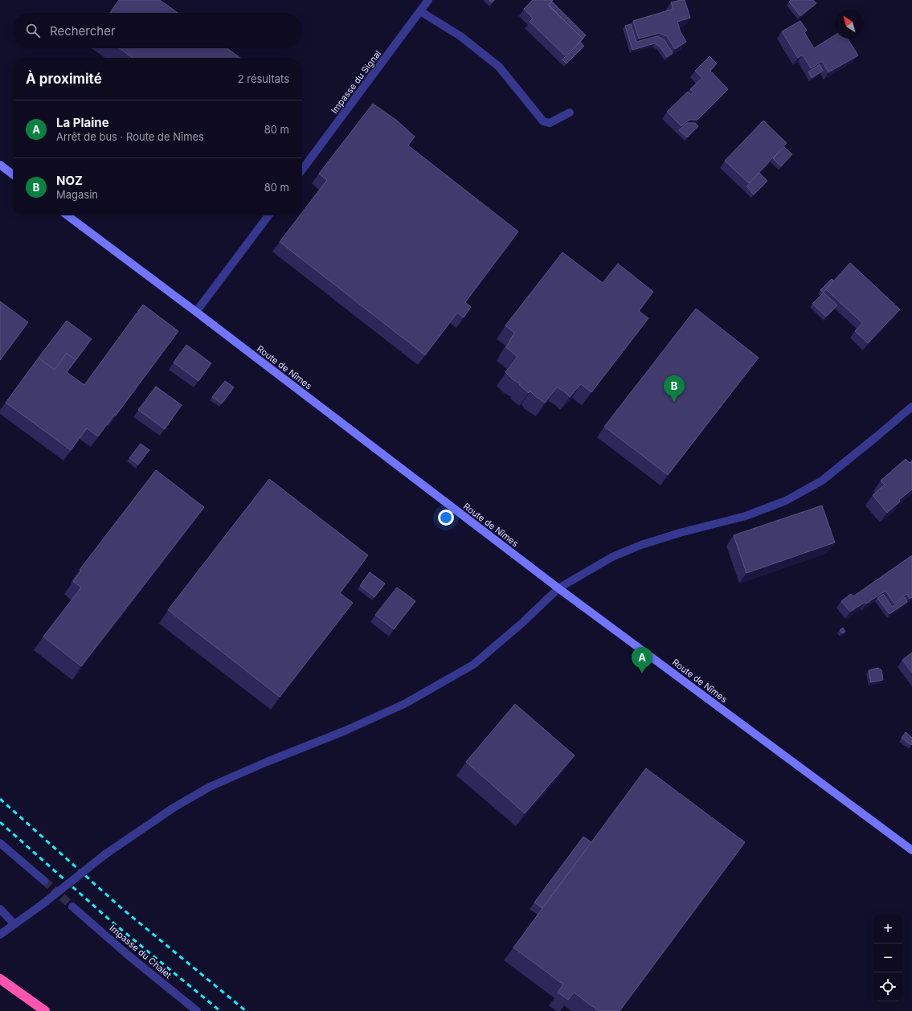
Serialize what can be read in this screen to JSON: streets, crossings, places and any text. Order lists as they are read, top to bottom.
{
  "streets": {
    "main road": ["Route de Nîmes"],
    "street": ["Impasse du Signal", "Impasse du Chalet"]
  },
  "north": "top left",
  "page": {
    "search": "Rechercher",
    "heading": ["À proximité", "2 résultats"],
    "list": [
      {
        "mark": "A",
        "name": "La Plaine",
        "note": "Arrêt de bus · Route de Nîmes",
        "value": "80 m"
      },
      {
        "mark": "B",
        "name": "NOZ",
        "note": "Magasin",
        "value": "80 m"
      }
    ],
    "pins": ["B", "A"],
    "map_buttons": ["+", "−"]
  }
}
